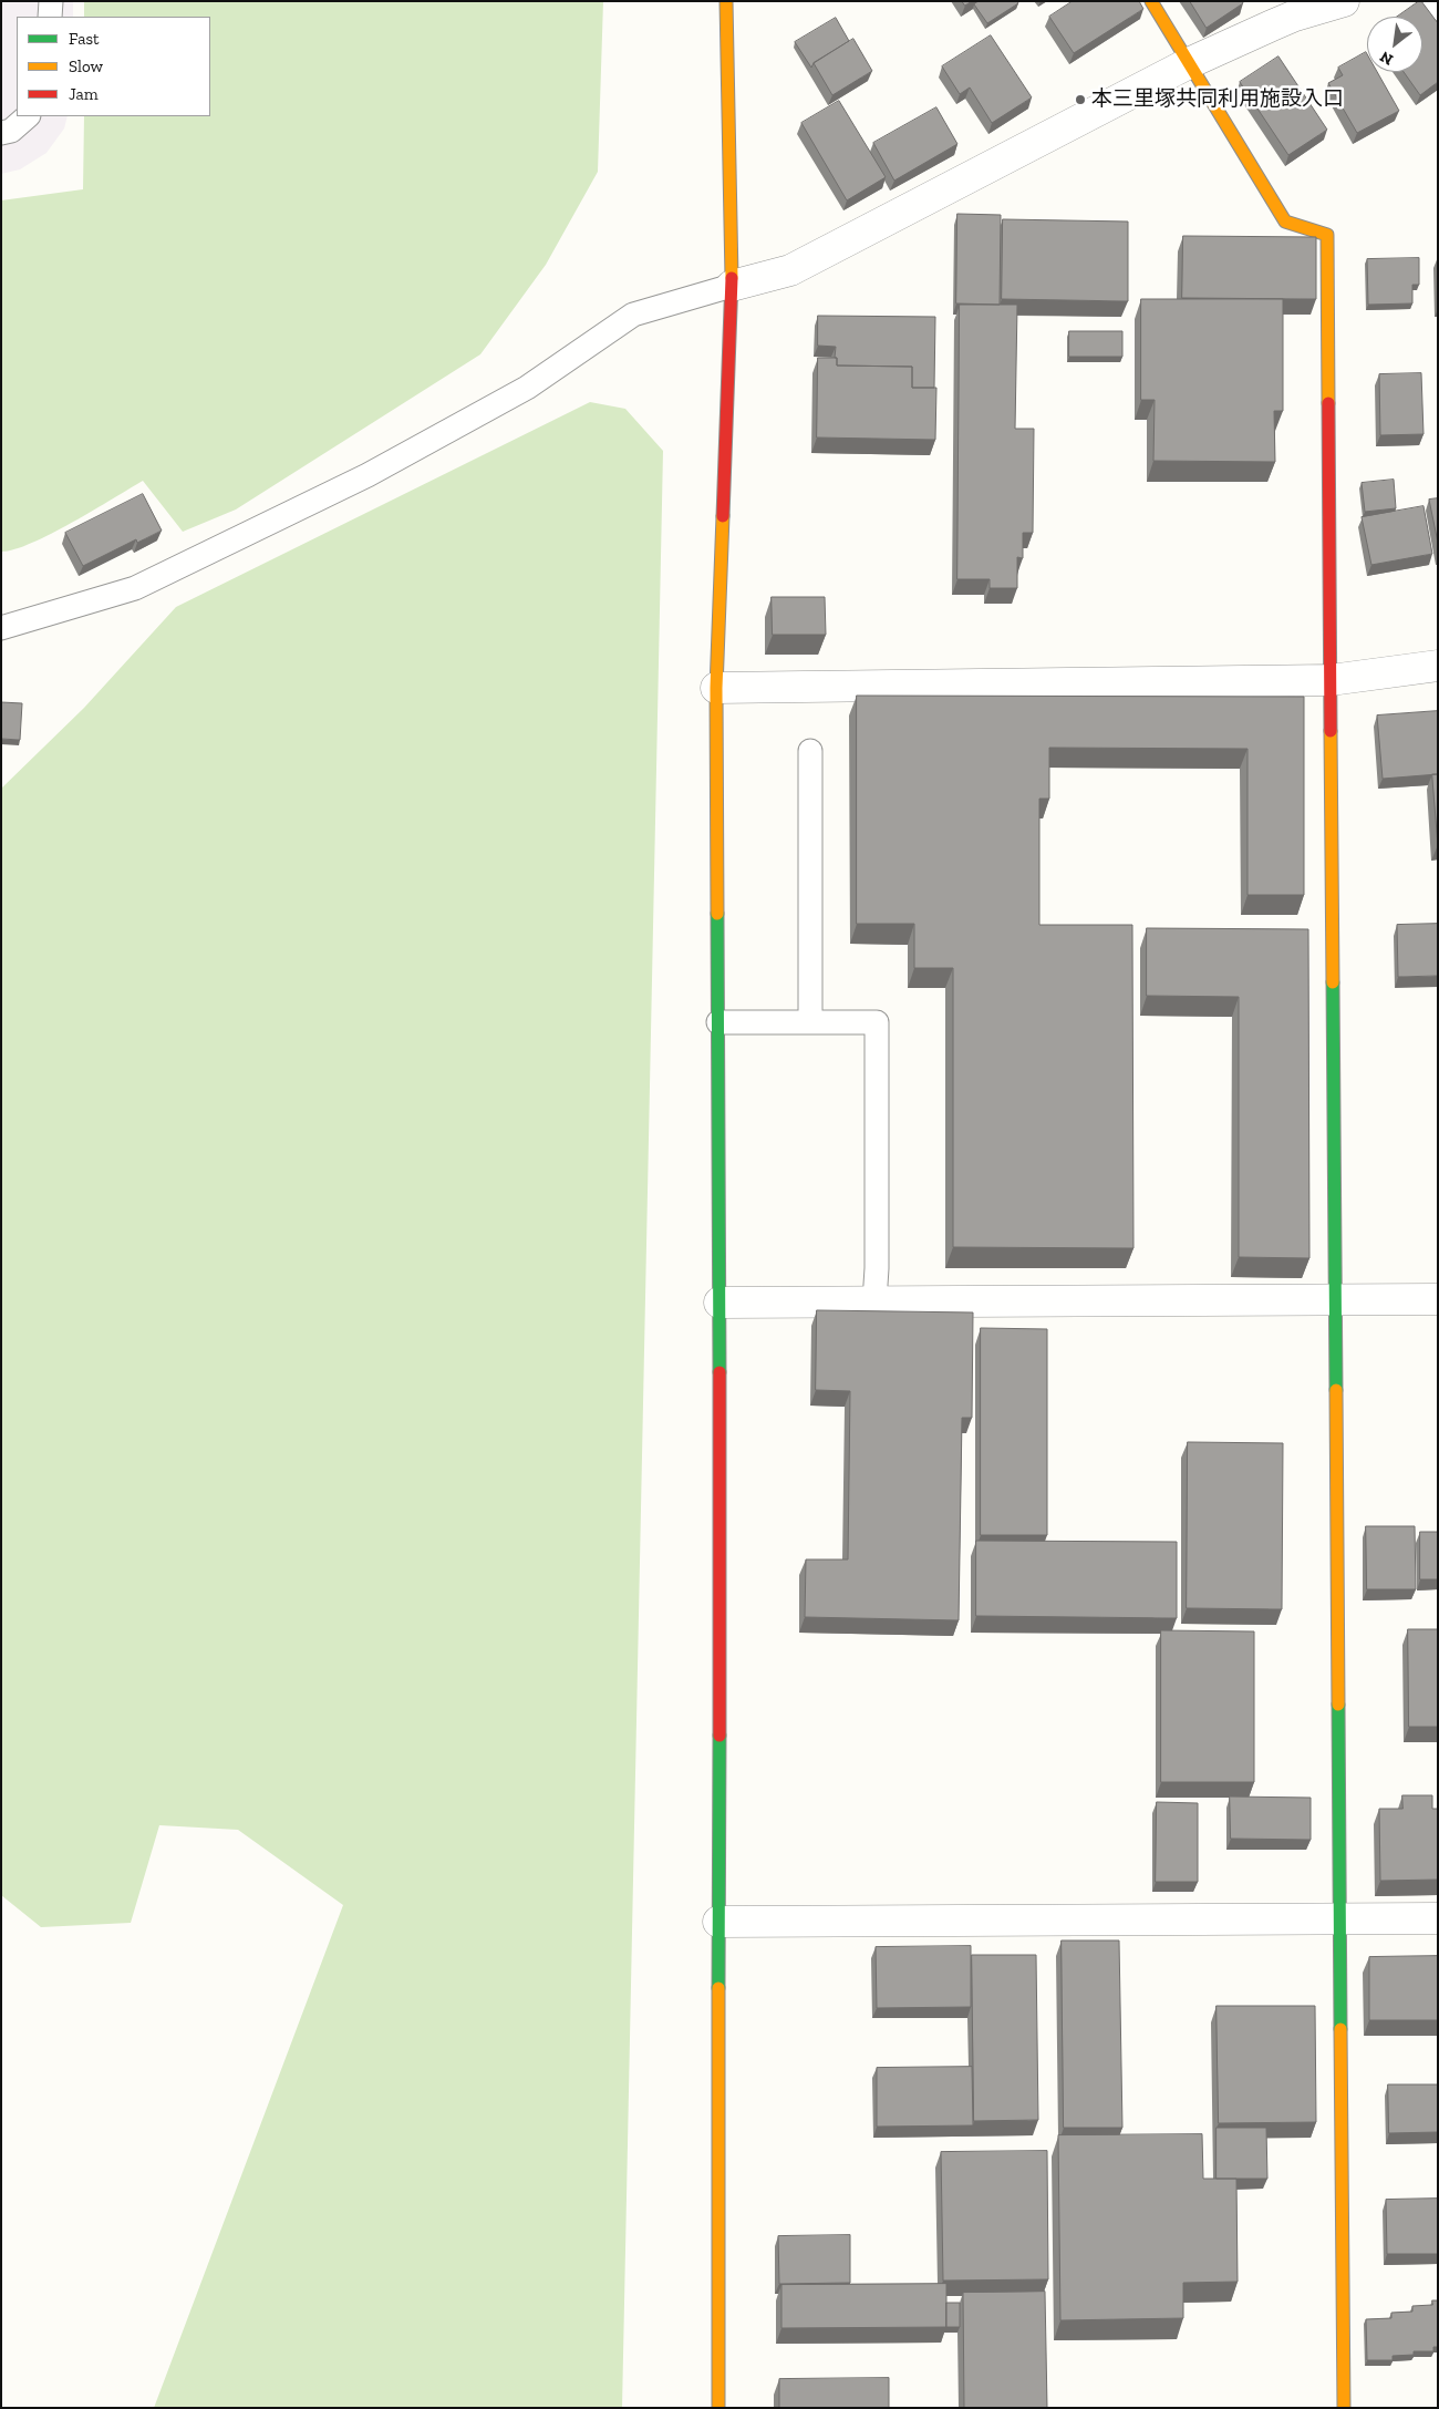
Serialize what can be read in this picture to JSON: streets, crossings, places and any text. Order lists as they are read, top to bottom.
{
  "places": ["本三里塚共同利用施設入口"],
  "legend": ["Fast", "Slow", "Jam"],
  "north": "bottom left"
}
